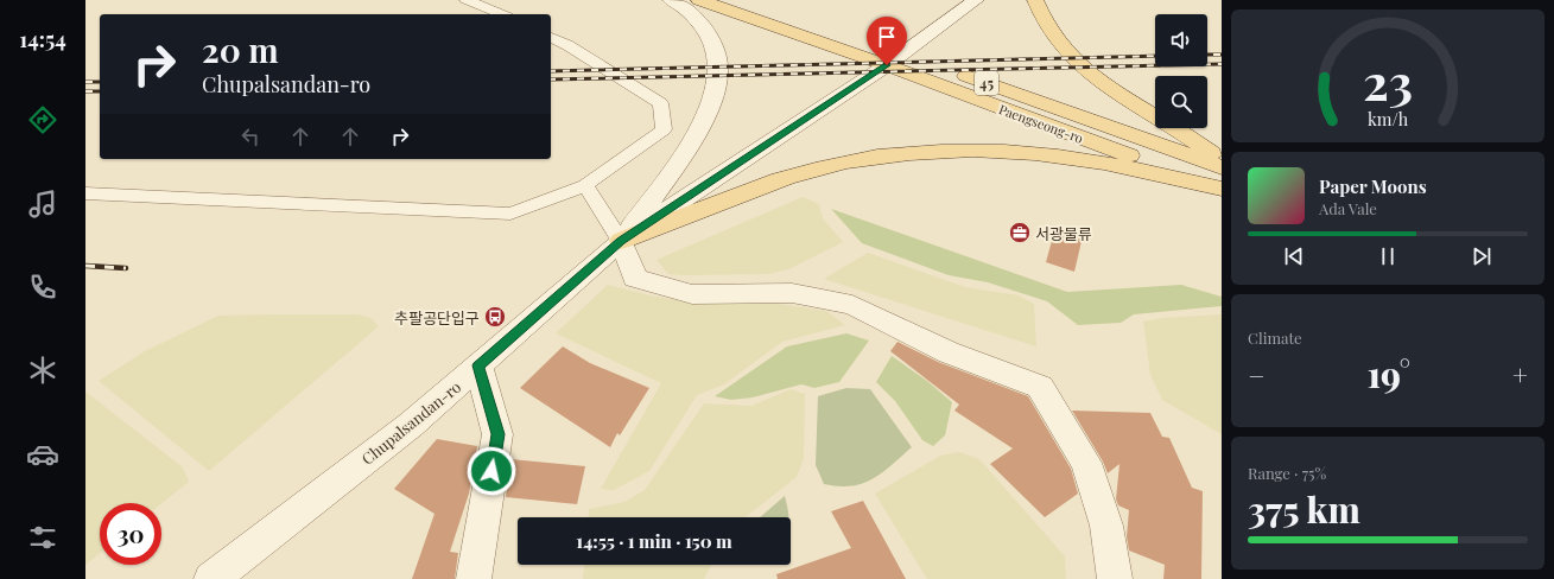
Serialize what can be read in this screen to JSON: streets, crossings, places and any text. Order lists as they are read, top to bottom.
{
  "streets": {
    "main road": ["45", "Paengseong-ro"],
    "street": ["Chupalsandan-ro"]
  },
  "crossings": [
    ["Paengseong-ro", "Chupalsandan-ro"]
  ],
  "places": {
    "office": ["서광물류"],
    "bus stop": ["추팔공단입구"]
  },
  "page": {
    "tabs": "14:54",
    "turn": ["20 m", "Chupalsandan-ro"],
    "song": ["Paper Moons", "Ada Vale"],
    "tile": [
      "Climate",
      ["Range · 75%", "375 km"]
    ],
    "heat": ["−", "19°", "+"],
    "limit": "30",
    "trip": "14:55 · 1 min · 150 m",
    "gauge": ["23", "km/h"]
  }
}
